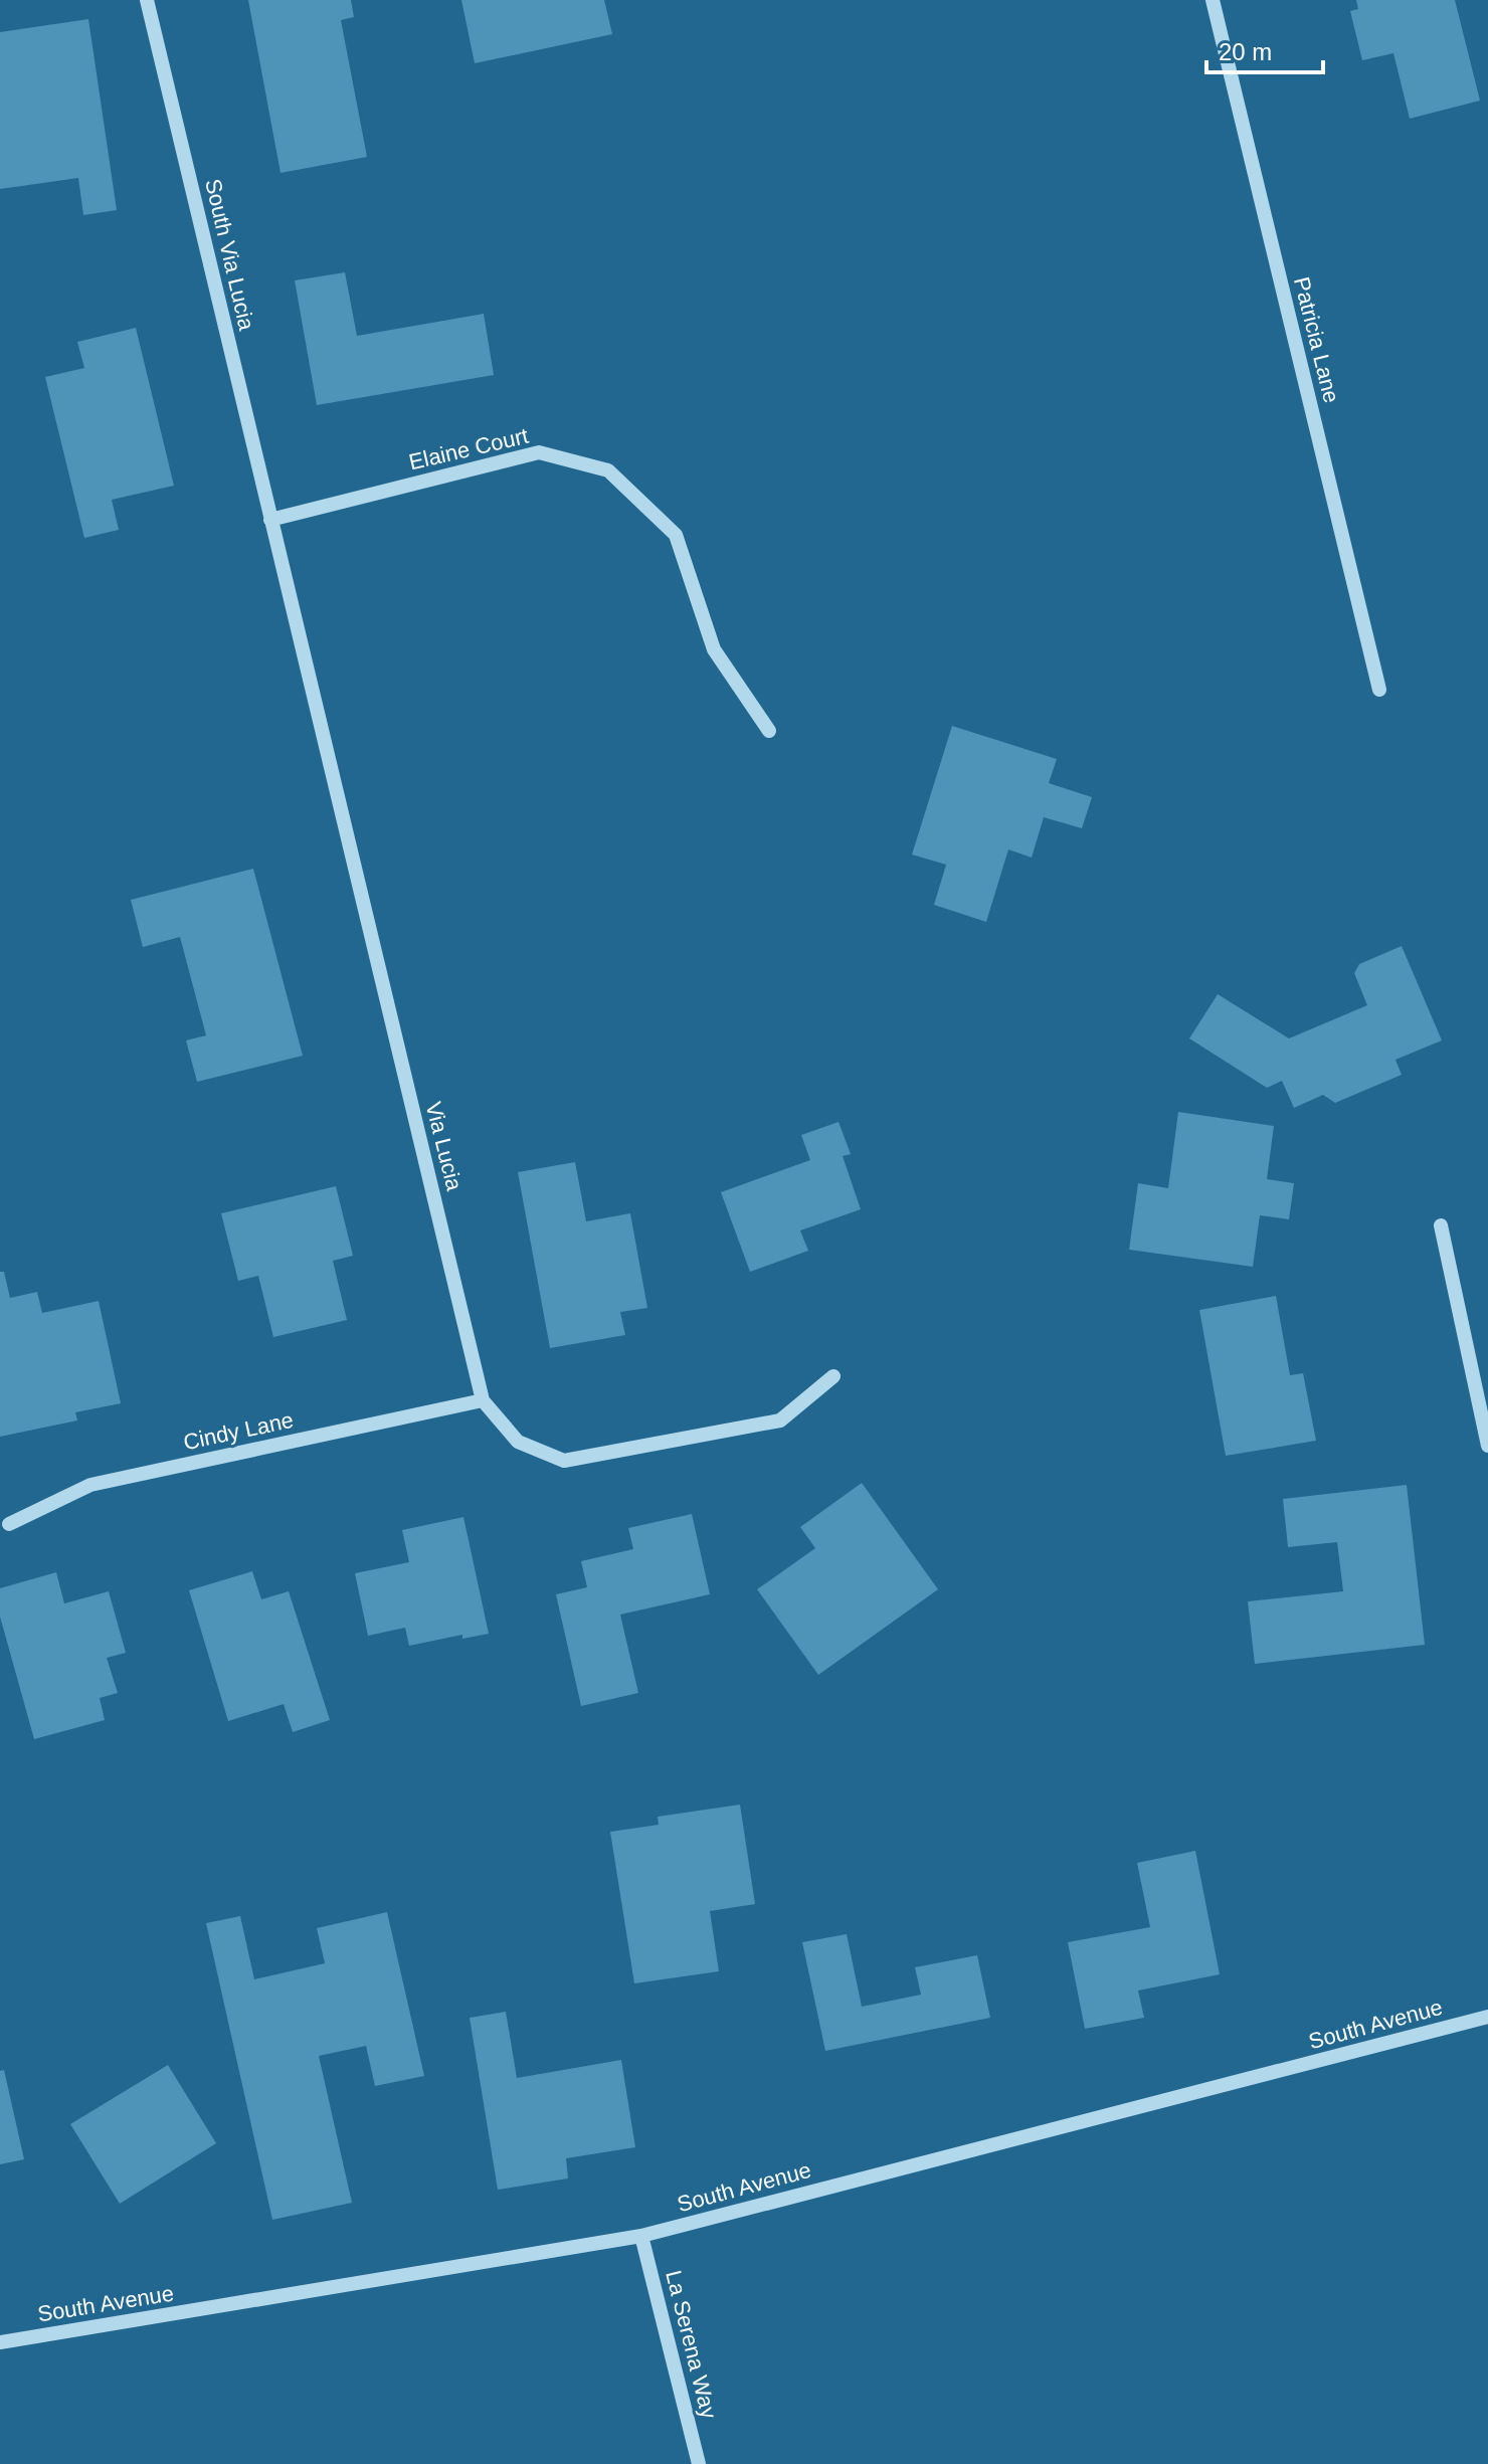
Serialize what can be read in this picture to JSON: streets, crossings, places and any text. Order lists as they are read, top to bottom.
{
  "streets": {
    "street": [
      "South Via Lucia",
      "Patricia Lane",
      "Elaine Court",
      "Via Lucia",
      "Cindy Lane",
      "South Avenue",
      "La Serena Way"
    ]
  },
  "crossings": [
    ["South Via Lucia", "Elaine Court"],
    ["South Via Lucia", "Via Lucia"],
    ["Elaine Court", "Via Lucia"],
    ["Via Lucia", "Cindy Lane"],
    ["South Avenue", "La Serena Way"]
  ],
  "scale_bar": "20 m"
}
